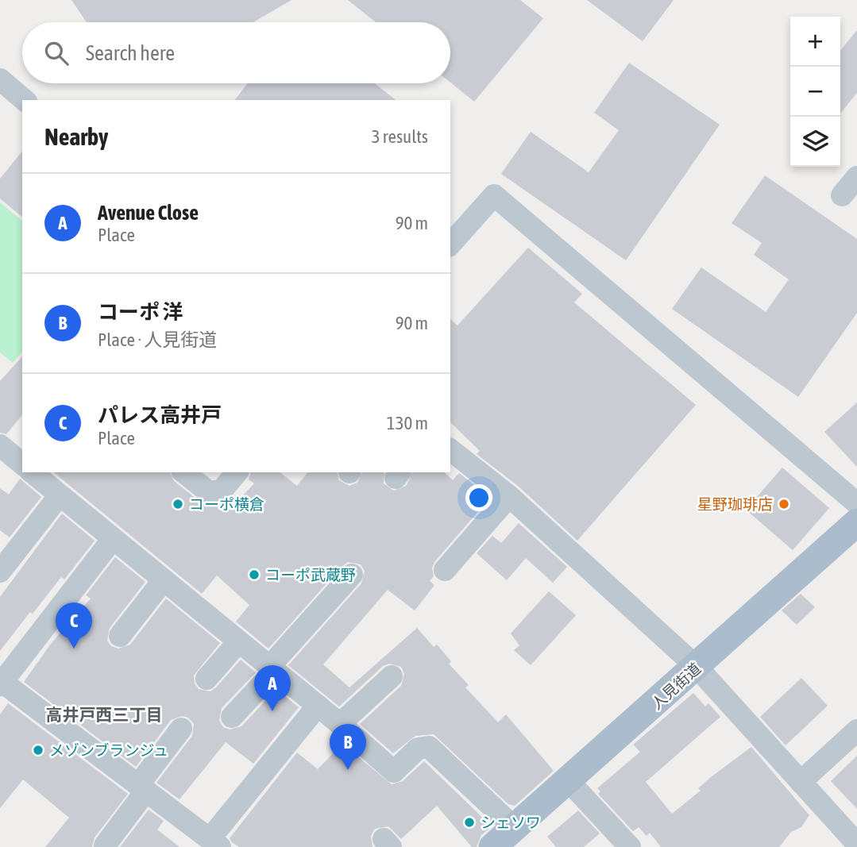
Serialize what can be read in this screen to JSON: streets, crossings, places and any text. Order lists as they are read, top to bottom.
{
  "streets": {
    "main road": ["人見街道"]
  },
  "districts": ["高井戸西三丁目"],
  "places": [
    "コーポ横倉",
    "星野珈琲店",
    "コーポ武蔵野",
    "メゾンブランジュ",
    "シェソワ"
  ],
  "page": {
    "map_buttons": ["+", "−"],
    "search": "Search here",
    "heading": ["Nearby", "3 results"],
    "list": [
      {
        "mark": "A",
        "name": "Avenue Close",
        "note": "Place",
        "value": "90 m"
      },
      {
        "mark": "B",
        "name": "コーポ 洋",
        "note": "Place · 人見街道",
        "value": "90 m"
      },
      {
        "mark": "C",
        "name": "パレス高井戸",
        "note": "Place",
        "value": "130 m"
      }
    ],
    "pins": ["C", "A", "B"]
  }
}
